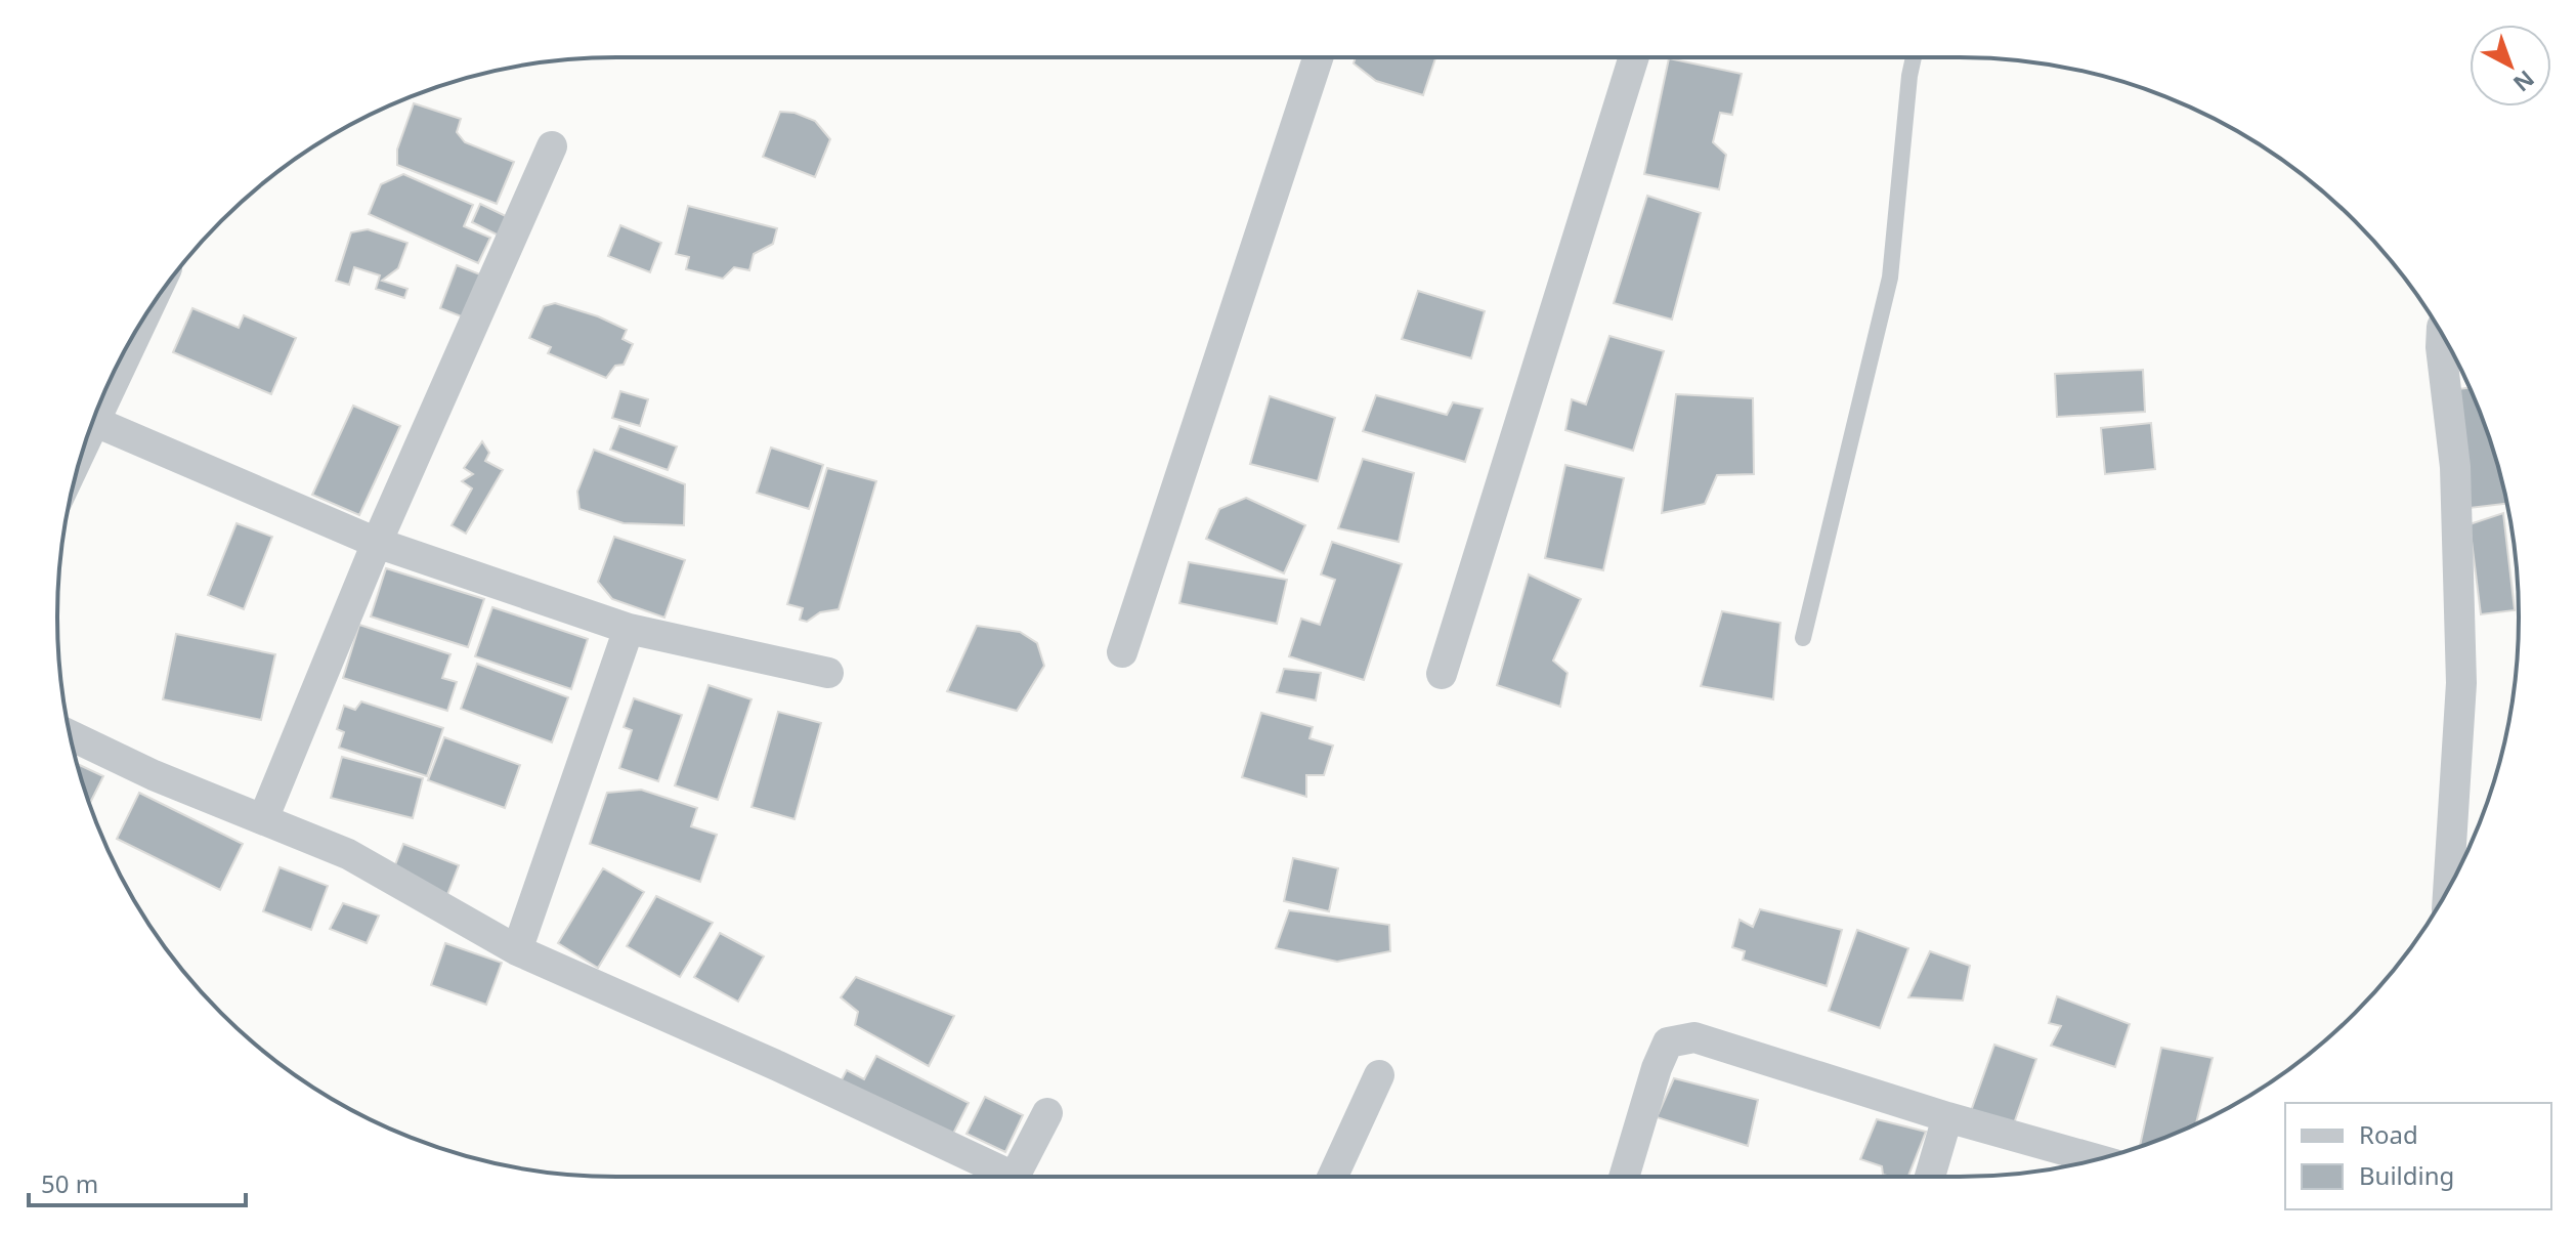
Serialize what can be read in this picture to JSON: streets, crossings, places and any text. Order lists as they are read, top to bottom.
{
  "legend": ["Road", "Building"],
  "scale_bar": "50 m",
  "north": "bottom right"
}
